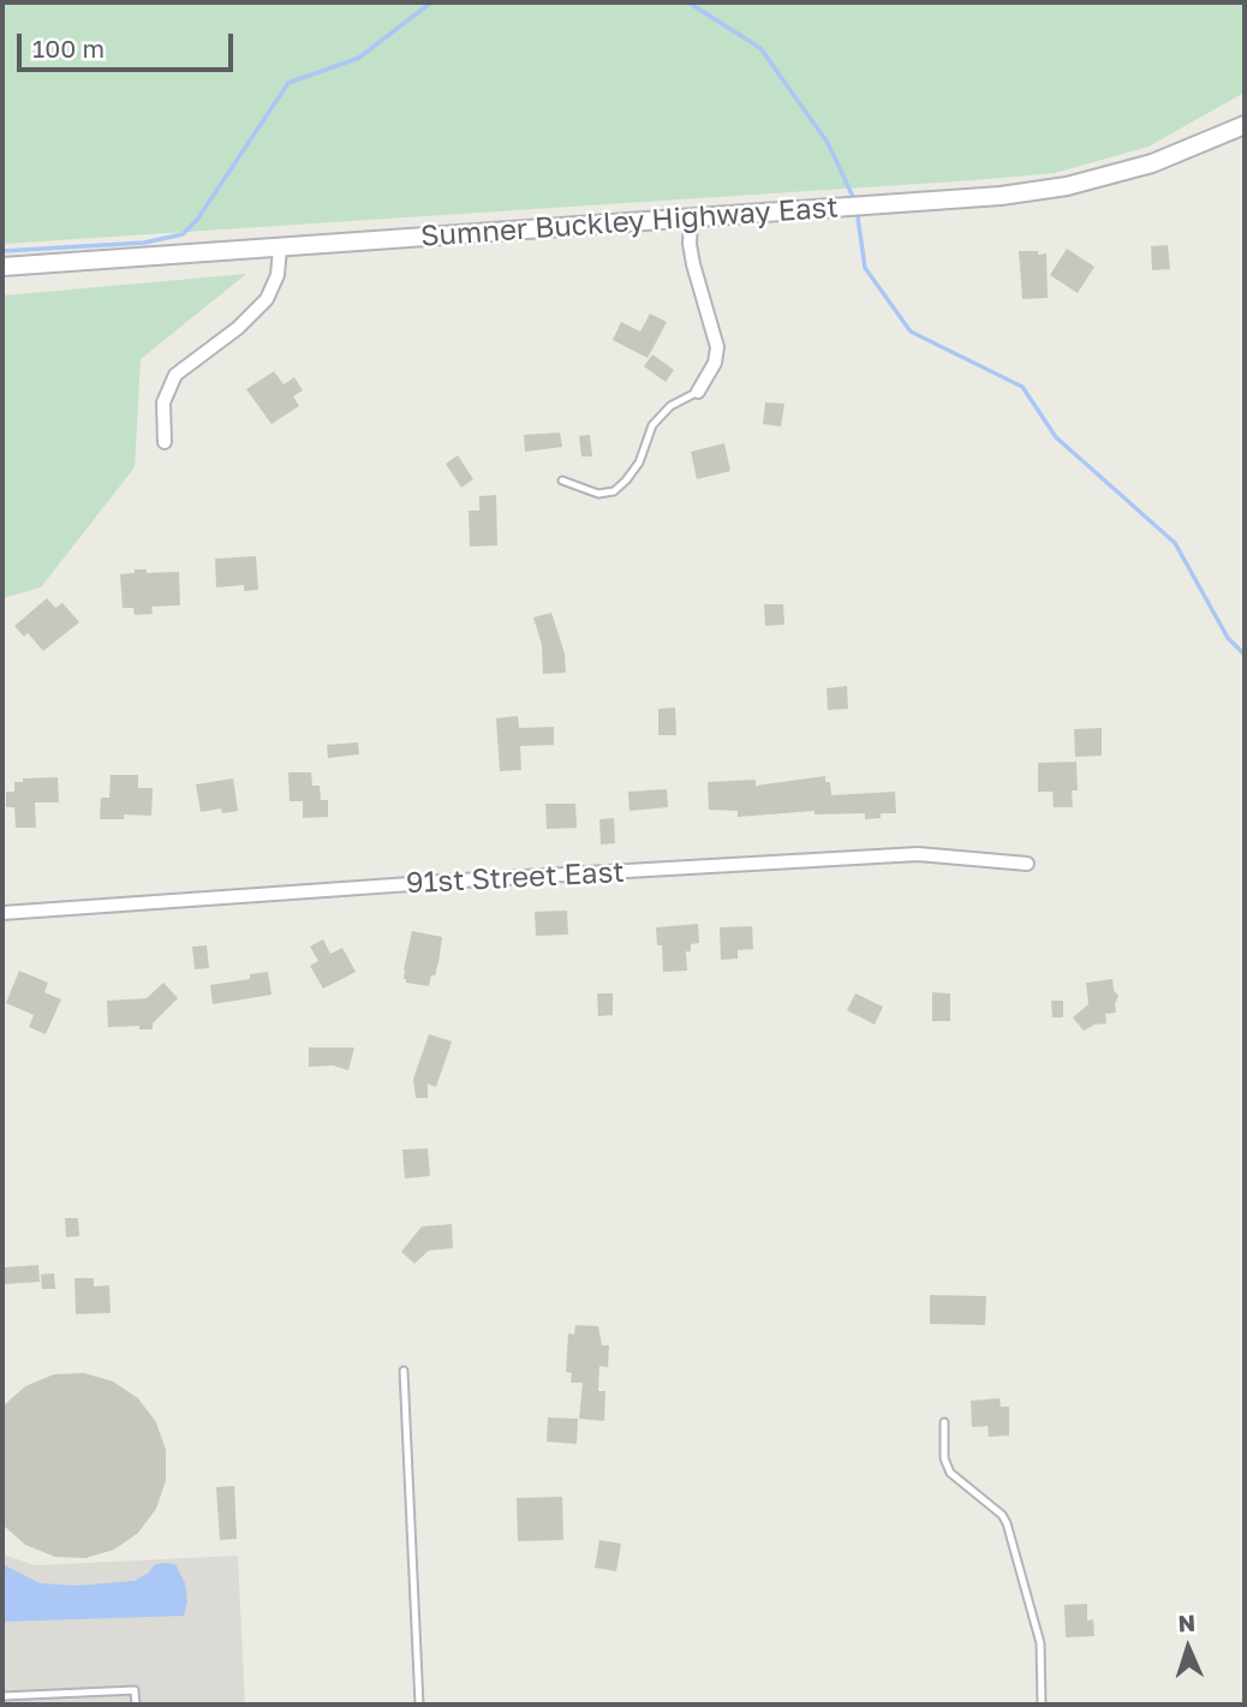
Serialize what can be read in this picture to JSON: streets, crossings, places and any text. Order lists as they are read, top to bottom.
{
  "streets": {
    "street": ["Sumner Buckley Highway East", "91st Street East"]
  },
  "scale_bar": "100 m",
  "north": "top"
}
